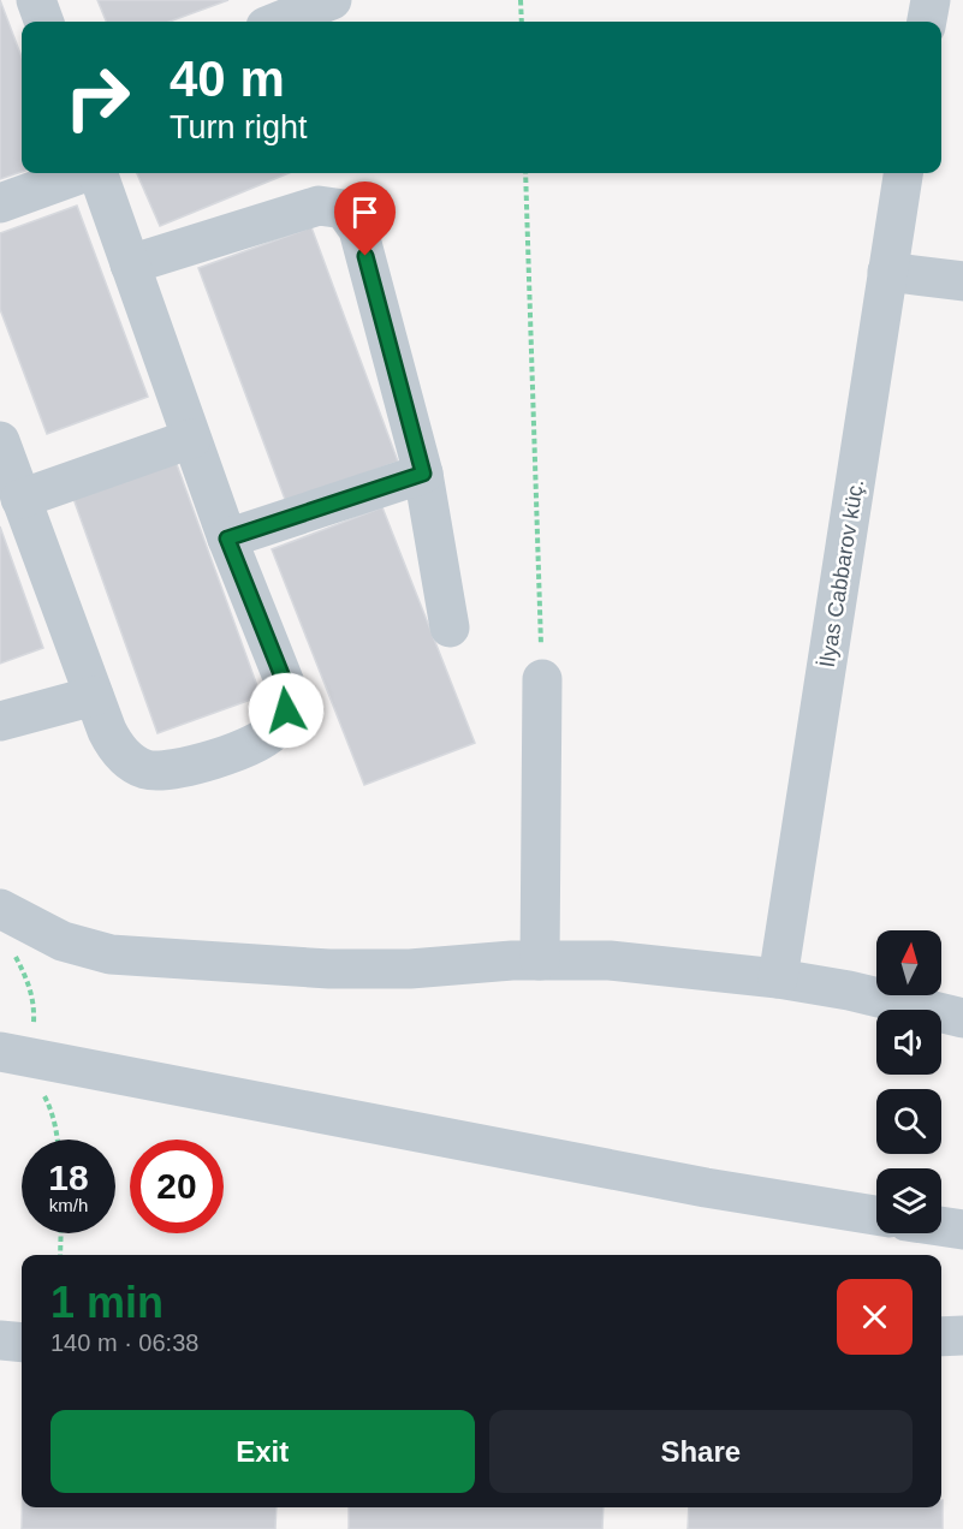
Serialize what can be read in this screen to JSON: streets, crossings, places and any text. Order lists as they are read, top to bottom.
{
  "streets": {
    "street": ["İlyas Cabbarov küç."]
  },
  "north": "top",
  "page": {
    "turn": ["40 m", "Turn right"],
    "speed": "18 km/h",
    "limit": "20",
    "heading": ["1 min", "140 m · 06:38"],
    "buttons": ["Exit", "Share"]
  }
}
